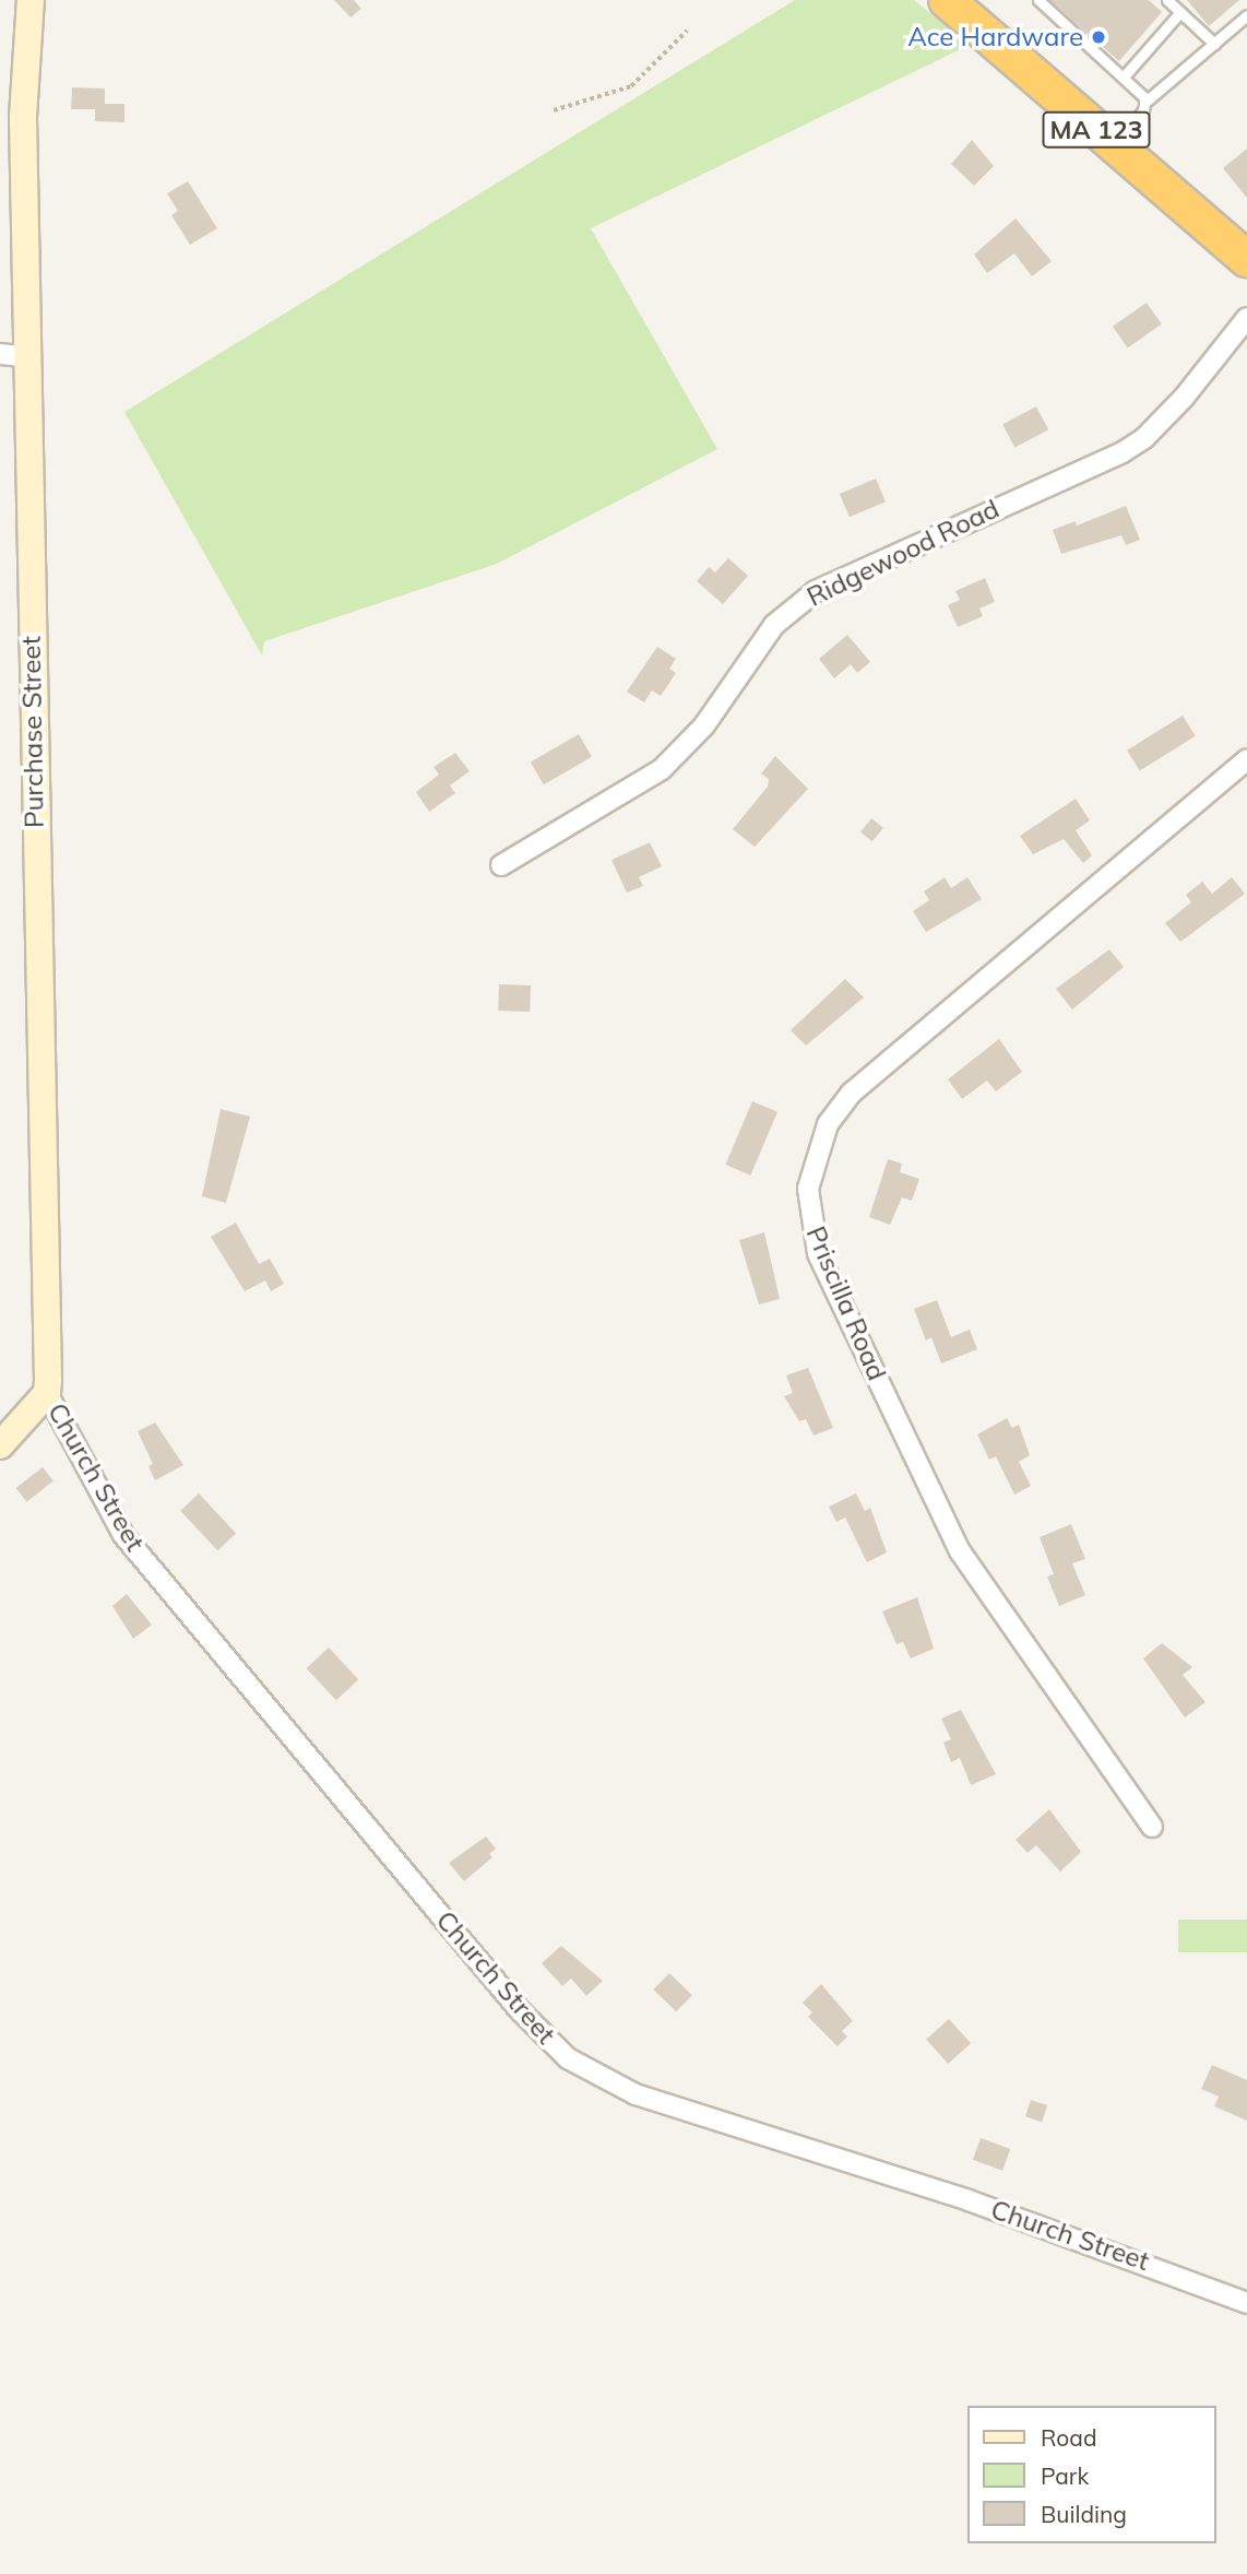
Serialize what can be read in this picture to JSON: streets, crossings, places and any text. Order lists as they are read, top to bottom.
{
  "streets": {
    "highway": ["MA 123"],
    "street": [
      "Ridgewood Road",
      "Purchase Street",
      "Priscilla Road",
      "Church Street"
    ]
  },
  "crossings": [
    ["Purchase Street", "Church Street"]
  ],
  "places": ["Ace Hardware"],
  "legend": ["Road", "Park", "Building"]
}
